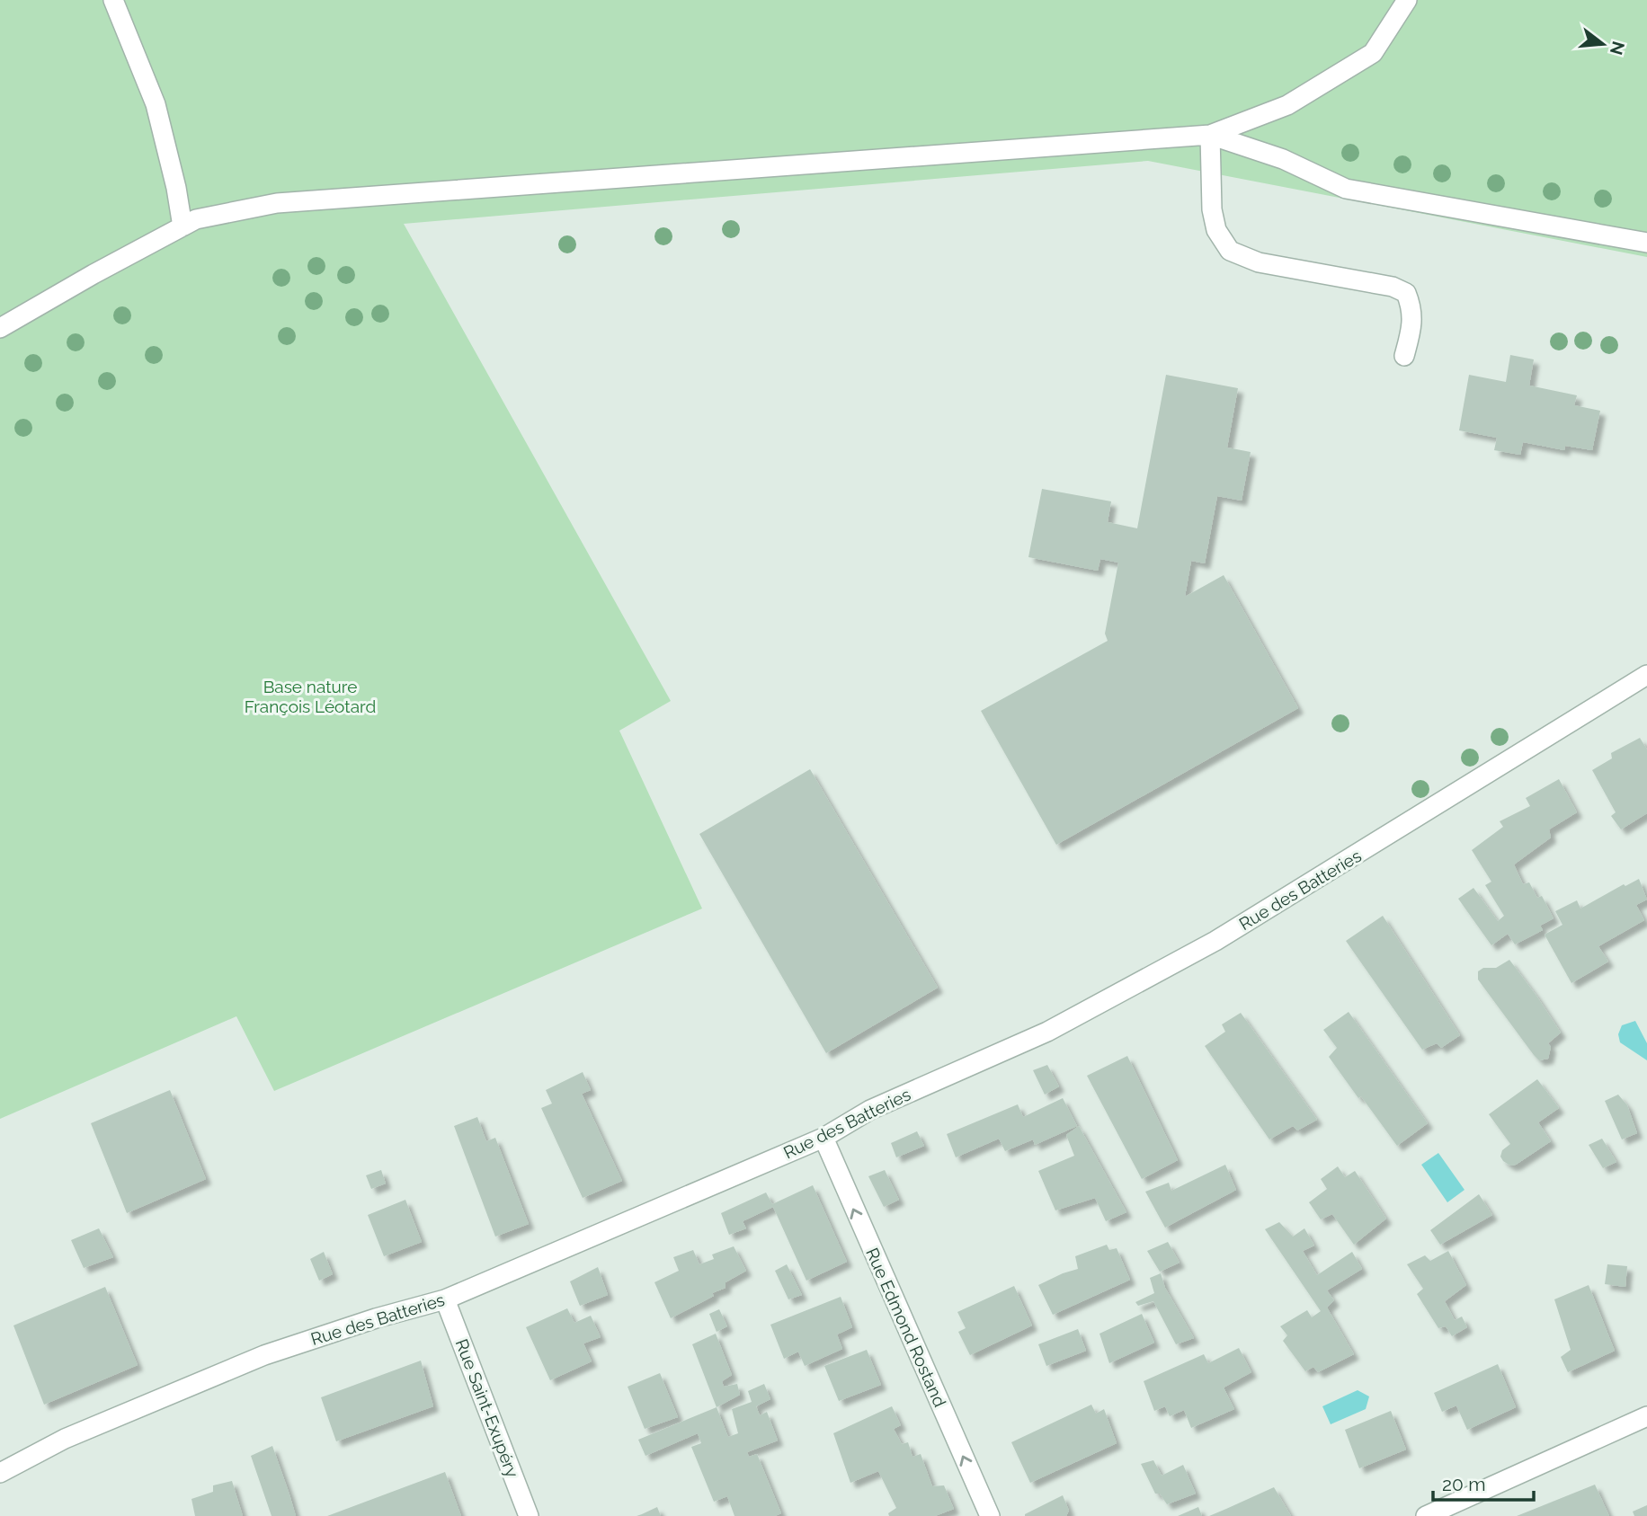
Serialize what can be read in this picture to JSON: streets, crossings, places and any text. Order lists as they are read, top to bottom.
{
  "streets": {
    "street": ["Rue des Batteries", "Rue Edmond Rostand", "Rue Saint-Exupéry"]
  },
  "crossings": [
    ["Rue des Batteries", "Rue Edmond Rostand"],
    ["Rue des Batteries", "Rue Saint-Exupéry"]
  ],
  "one_way": ["Rue Edmond Rostand"],
  "parks": ["Base nature François Léotard"],
  "scale_bar": "20 m",
  "north": "right"
}
